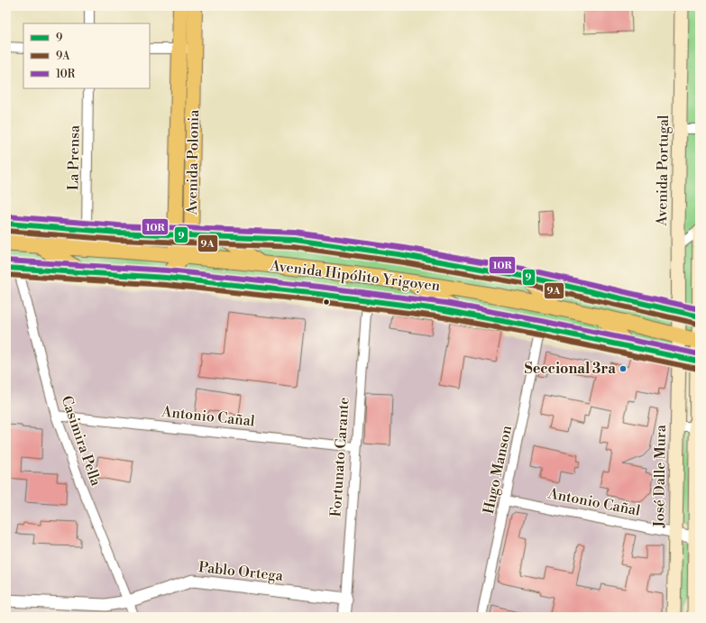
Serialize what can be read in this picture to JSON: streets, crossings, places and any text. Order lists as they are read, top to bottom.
{
  "streets": {
    "highway": ["Avenida Hipólito Yrigoyen"],
    "main road": ["Avenida Polonia", "Avenida Portugal", "José Dalle Mura"],
    "street": [
      "La Prensa",
      "Antonio Cañal",
      "Casimira Pella",
      "Fortunato Carante",
      "Hugo Manson",
      "Pablo Ortega"
    ]
  },
  "crossings": [
    ["Avenida Polonia", "Avenida Hipólito Yrigoyen"],
    ["Avenida Portugal", "Avenida Hipólito Yrigoyen"],
    ["Avenida Portugal", "José Dalle Mura"],
    ["Avenida Hipólito Yrigoyen", "José Dalle Mura"],
    ["Antonio Cañal", "Casimira Pella"],
    ["Antonio Cañal", "Fortunato Carante"],
    ["Antonio Cañal", "Hugo Manson"],
    ["Antonio Cañal", "José Dalle Mura"],
    ["Casimira Pella", "Pablo Ortega"],
    ["Fortunato Carante", "Pablo Ortega"]
  ],
  "places": ["Seccional 3ra"],
  "lines": ["transit line 10R", "transit line 9", "transit line 9A"],
  "legend": ["9", "9A", "10R"]
}
